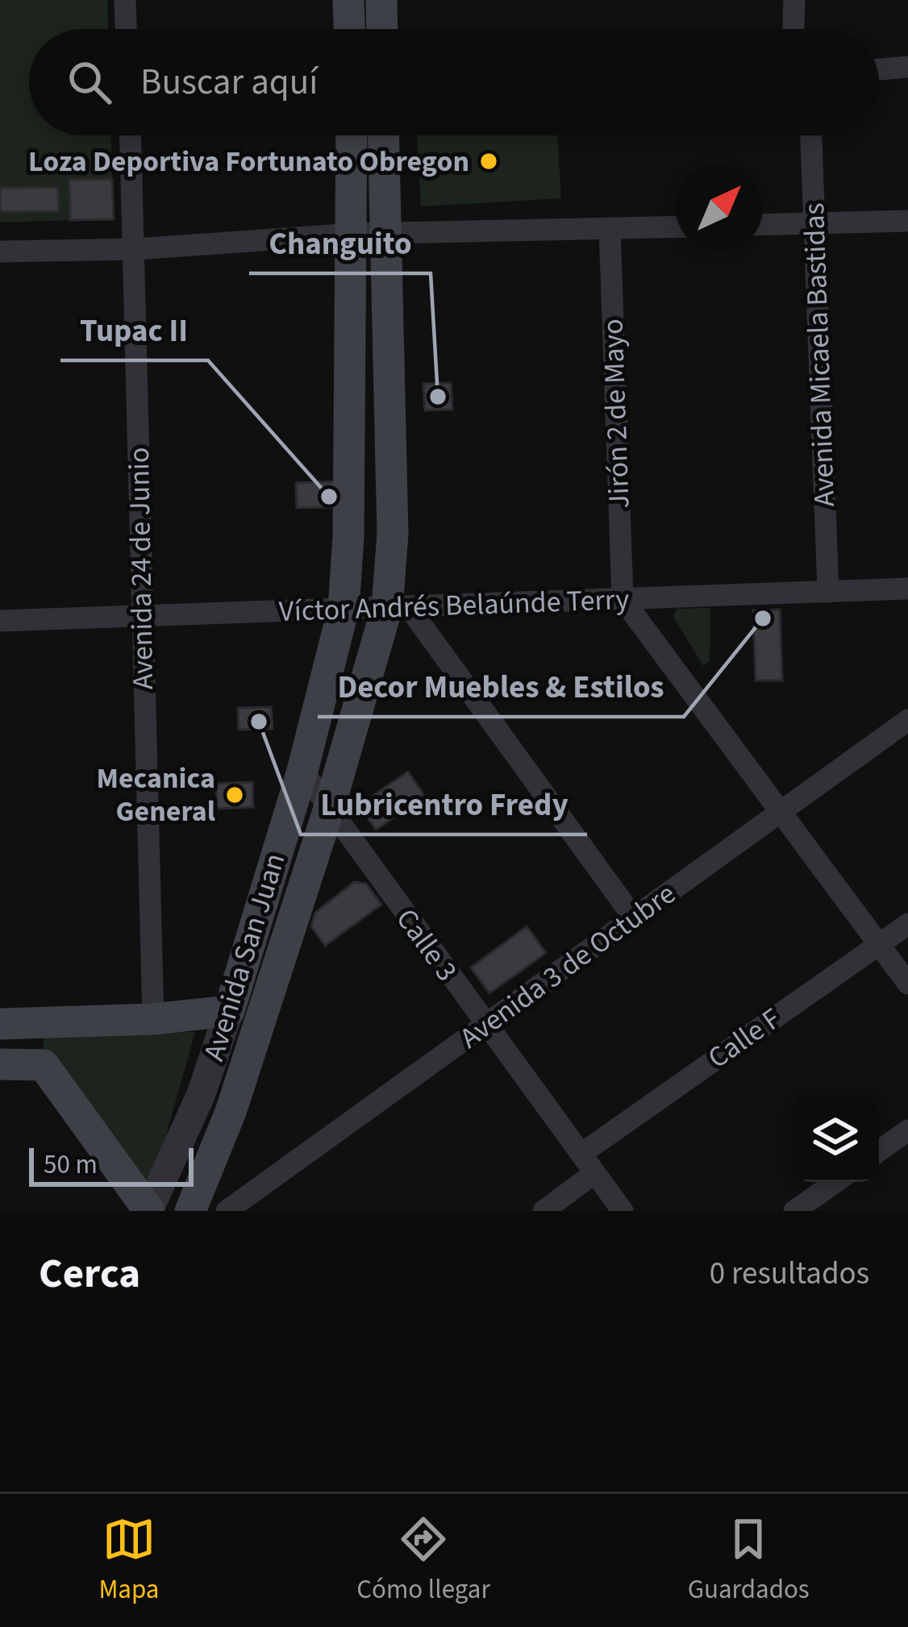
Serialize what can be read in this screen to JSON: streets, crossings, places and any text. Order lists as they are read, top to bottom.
{
  "streets": {
    "main road": ["Avenida San Juan"],
    "street": [
      "Avenida Micaela Bastidas",
      "Jirón 2 de Mayo",
      "Avenida 24 de Junio",
      "Víctor Andrés Belaúnde Terry",
      "Calle 3",
      "Avenida 3 de Octubre",
      "Calle F"
    ]
  },
  "crossings": [
    ["Avenida Micaela Bastidas", "Víctor Andrés Belaúnde Terry"],
    ["Jirón 2 de Mayo", "Víctor Andrés Belaúnde Terry"],
    ["Avenida 24 de Junio", "Víctor Andrés Belaúnde Terry"],
    ["Víctor Andrés Belaúnde Terry", "Avenida San Juan"],
    ["Calle 3", "Avenida San Juan"],
    ["Calle 3", "Avenida 3 de Octubre"],
    ["Calle 3", "Calle F"]
  ],
  "places": [
    "Loza Deportiva Fortunato Obregon",
    "Changuito",
    "Tupac II",
    "Decor Muebles & Estilos",
    "Lubricentro Fredy",
    "Mecanica General"
  ],
  "scale_bar": "50 m",
  "north": "top right",
  "page": {
    "search": "Buscar aquí",
    "scale": "50 m",
    "heading": ["Cerca", "0 resultados"],
    "nav": ["Mapa", "Cómo llegar", "Guardados"]
  }
}
